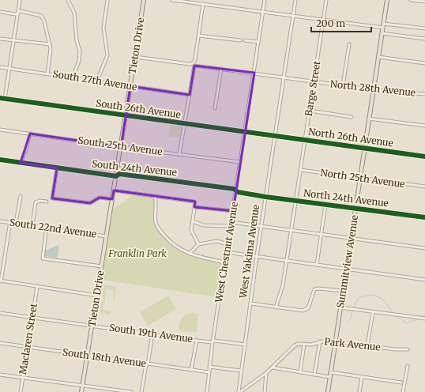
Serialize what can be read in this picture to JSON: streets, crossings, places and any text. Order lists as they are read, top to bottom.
{
  "streets": {
    "main road": ["Tieton Drive", "Summitview Avenue"],
    "street": [
      "South 27th Avenue",
      "Barge Street",
      "North 28th Avenue",
      "South 26th Avenue",
      "North 26th Avenue",
      "South 25th Avenue",
      "South 24th Avenue",
      "North 25th Avenue",
      "North 24th Avenue",
      "South 22nd Avenue",
      "West Yakima Avenue",
      "West Chestnut Avenue",
      "South 19th Avenue",
      "Maclaren Street",
      "Park Avenue",
      "South 18th Avenue"
    ]
  },
  "crossings": [
    ["Tieton Drive", "South 27th Avenue"],
    ["Tieton Drive", "South 26th Avenue"],
    ["Tieton Drive", "South 25th Avenue"],
    ["Tieton Drive", "South 24th Avenue"],
    ["Tieton Drive", "South 22nd Avenue"],
    ["Tieton Drive", "South 19th Avenue"],
    ["Tieton Drive", "South 18th Avenue"],
    ["South 27th Avenue", "North 28th Avenue"],
    ["Barge Street", "North 28th Avenue"],
    ["Barge Street", "North 26th Avenue"],
    ["Barge Street", "North 25th Avenue"],
    ["Barge Street", "North 24th Avenue"],
    ["North 28th Avenue", "West Yakima Avenue"],
    ["North 28th Avenue", "West Chestnut Avenue"],
    ["North 28th Avenue", "Summitview Avenue"],
    ["South 26th Avenue", "North 26th Avenue"],
    ["South 26th Avenue", "West Yakima Avenue"],
    ["South 26th Avenue", "West Chestnut Avenue"],
    ["North 26th Avenue", "West Yakima Avenue"],
    ["North 26th Avenue", "Summitview Avenue"],
    ["South 25th Avenue", "West Chestnut Avenue"],
    ["South 24th Avenue", "North 24th Avenue"],
    ["South 24th Avenue", "West Yakima Avenue"],
    ["South 24th Avenue", "West Chestnut Avenue"],
    ["North 25th Avenue", "Summitview Avenue"],
    ["North 24th Avenue", "West Yakima Avenue"],
    ["North 24th Avenue", "Summitview Avenue"],
    ["West Yakima Avenue", "South 19th Avenue"],
    ["West Yakima Avenue", "Park Avenue"],
    ["West Chestnut Avenue", "South 19th Avenue"],
    ["West Chestnut Avenue", "South 18th Avenue"],
    ["Summitview Avenue", "Park Avenue"],
    ["South 19th Avenue", "Maclaren Street"],
    ["Maclaren Street", "South 18th Avenue"]
  ],
  "parks": ["Franklin Park"],
  "scale_bar": "200 m"
}
